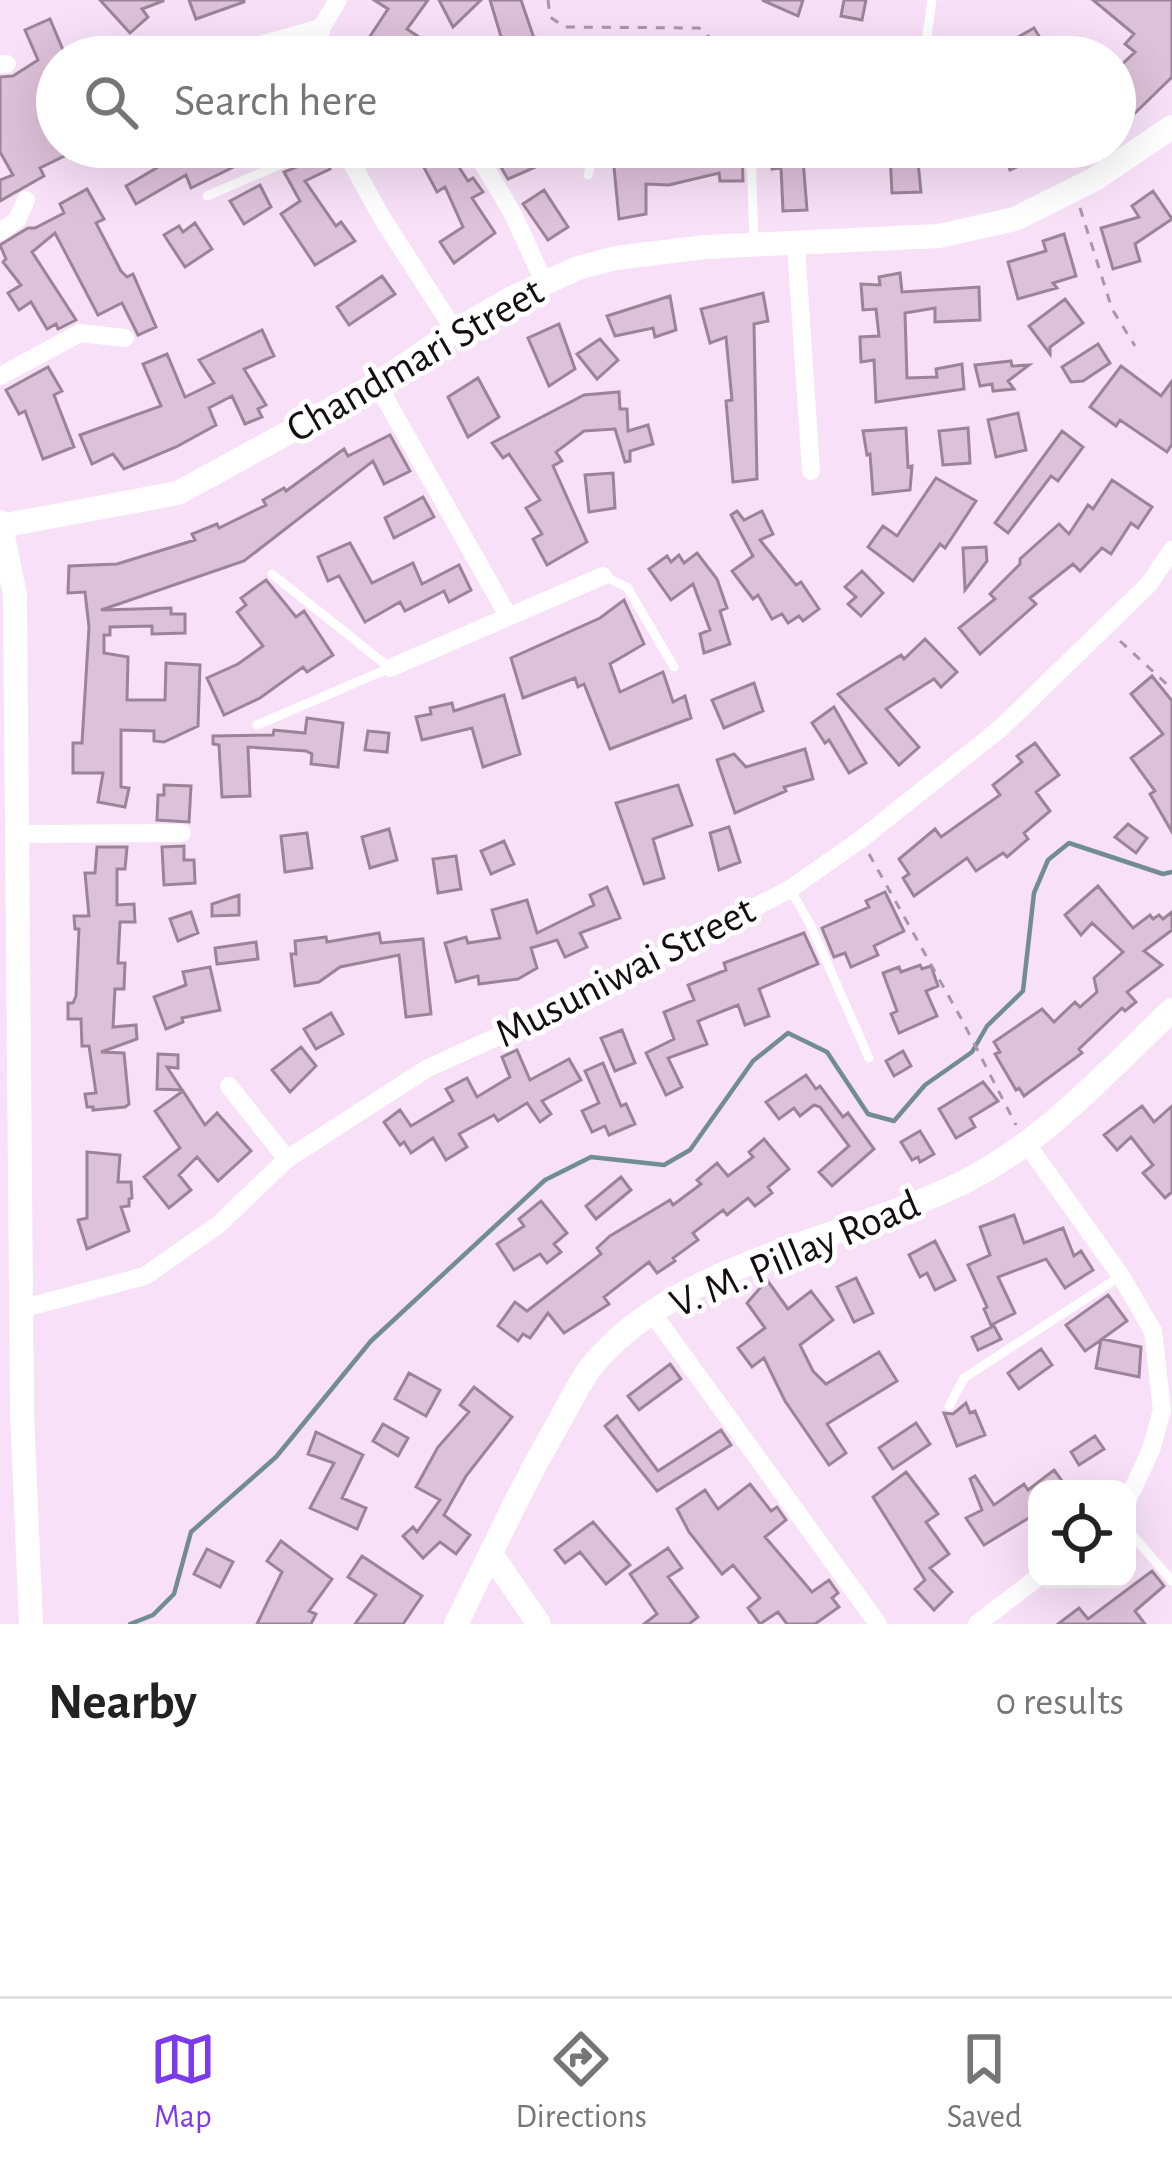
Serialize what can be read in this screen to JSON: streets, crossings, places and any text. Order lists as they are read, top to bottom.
{
  "streets": {
    "main road": ["Chandmari Street", "V. M. Pillay Road"],
    "street": ["Musuniwai Street"]
  },
  "page": {
    "search": "Search here",
    "heading": ["Nearby", "0 results"],
    "nav": ["Map", "Directions", "Saved"]
  }
}
